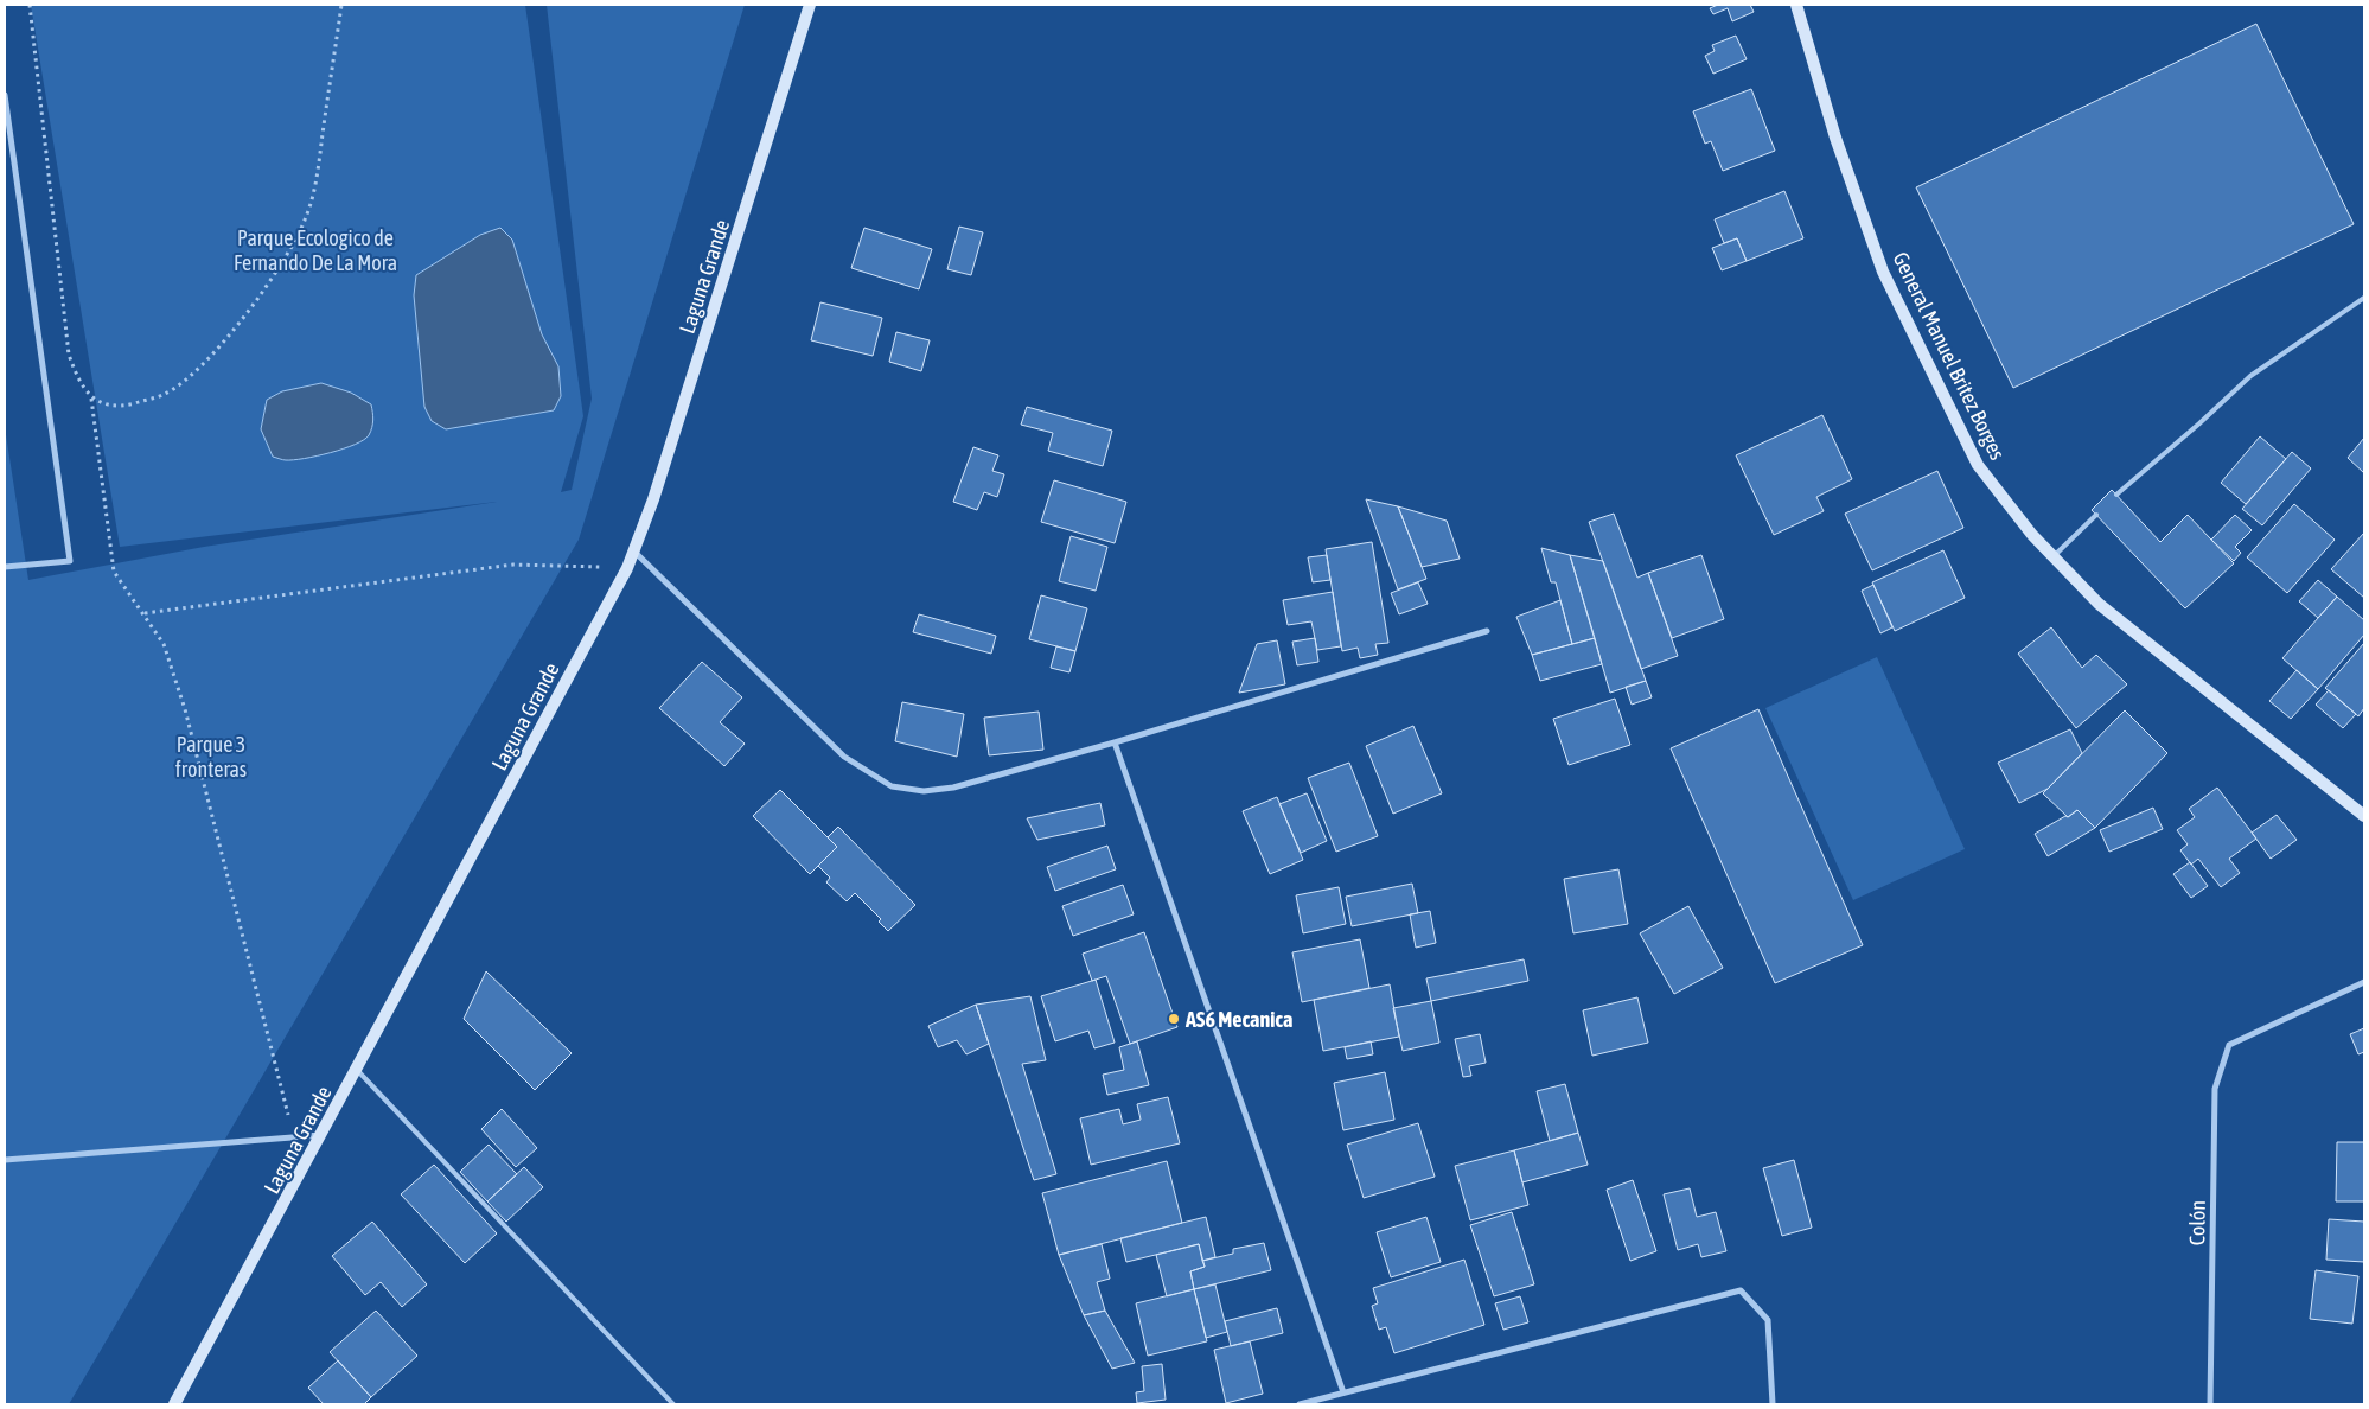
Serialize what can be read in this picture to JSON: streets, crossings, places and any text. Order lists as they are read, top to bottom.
{
  "streets": {
    "main road": ["Laguna Grande", "General Manuel Britez Borges"],
    "street": ["Colón"]
  },
  "parks": ["Parque Ecologico de Fernando De La Mora", "Parque 3 fronteras"],
  "places": ["AS6 Mecanica"]
}
